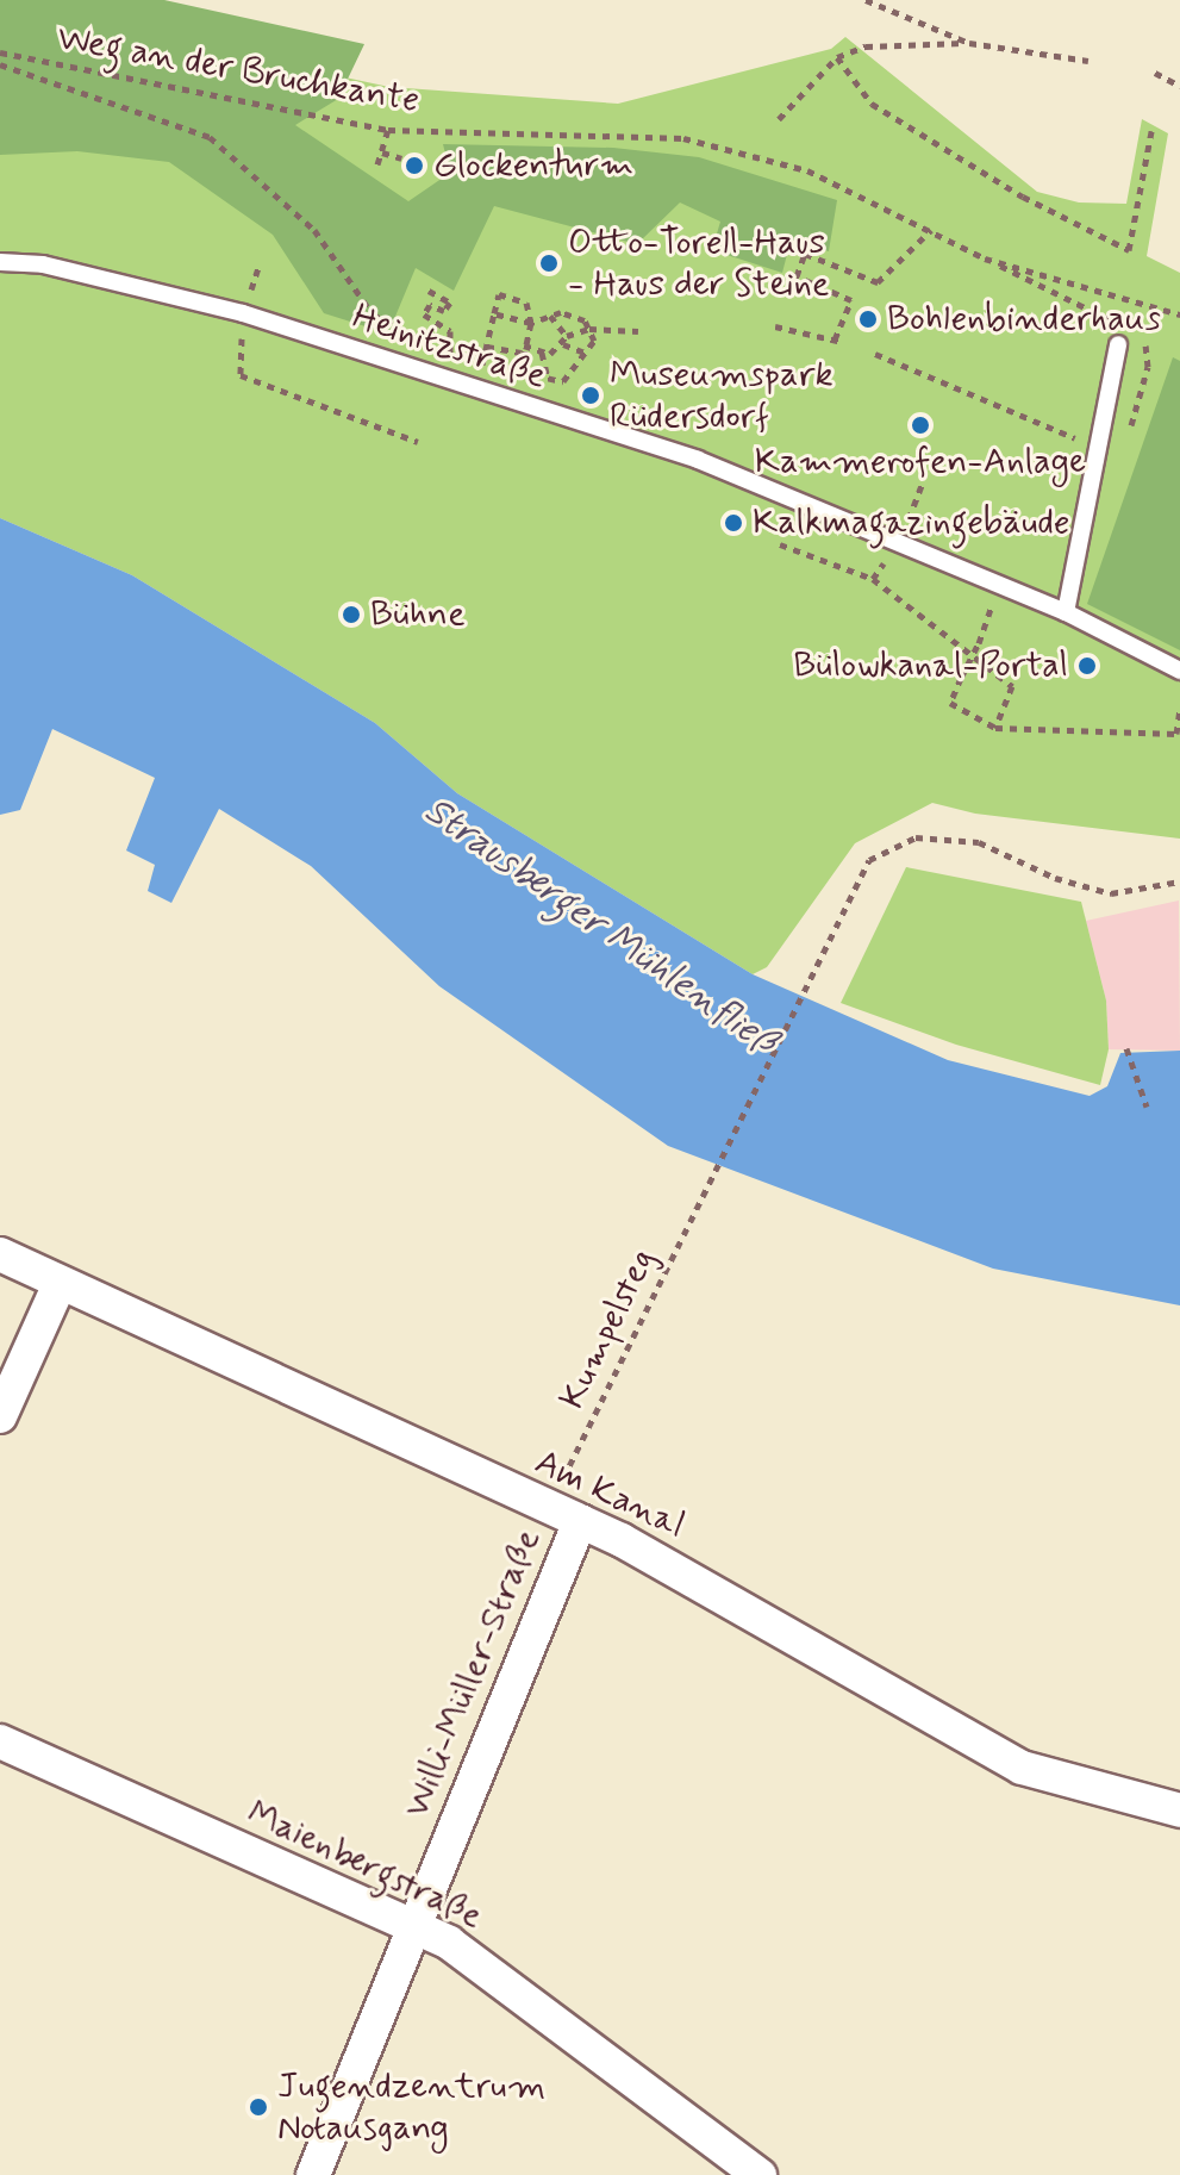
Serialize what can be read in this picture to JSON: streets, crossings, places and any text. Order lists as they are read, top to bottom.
{
  "streets": {
    "street": ["Am Kanal", "Willi-Müller-Straße", "Maienbergstraße"],
    "lane": ["Heinitzstraße"],
    "path": ["Weg an der Bruchkante", "Kumpelsteg"]
  },
  "crossings": [
    ["Kumpelsteg", "Am Kanal"],
    ["Kumpelsteg", "Willi-Müller-Straße"],
    ["Am Kanal", "Willi-Müller-Straße"],
    ["Willi-Müller-Straße", "Maienbergstraße"]
  ],
  "water": ["Strausberger Mühlenfließ"],
  "places": [
    "Glockenturm",
    "Otto-Torell-Haus - Haus der Steine",
    "Bohlenbinderhaus",
    "Museumspark Rüdersdorf",
    "Kammerofen-Anlage",
    "Kalkmagazingebäude",
    "Bühne",
    "Bülowkanal-Portal",
    "Jugendzentrum Notausgang"
  ]
}
